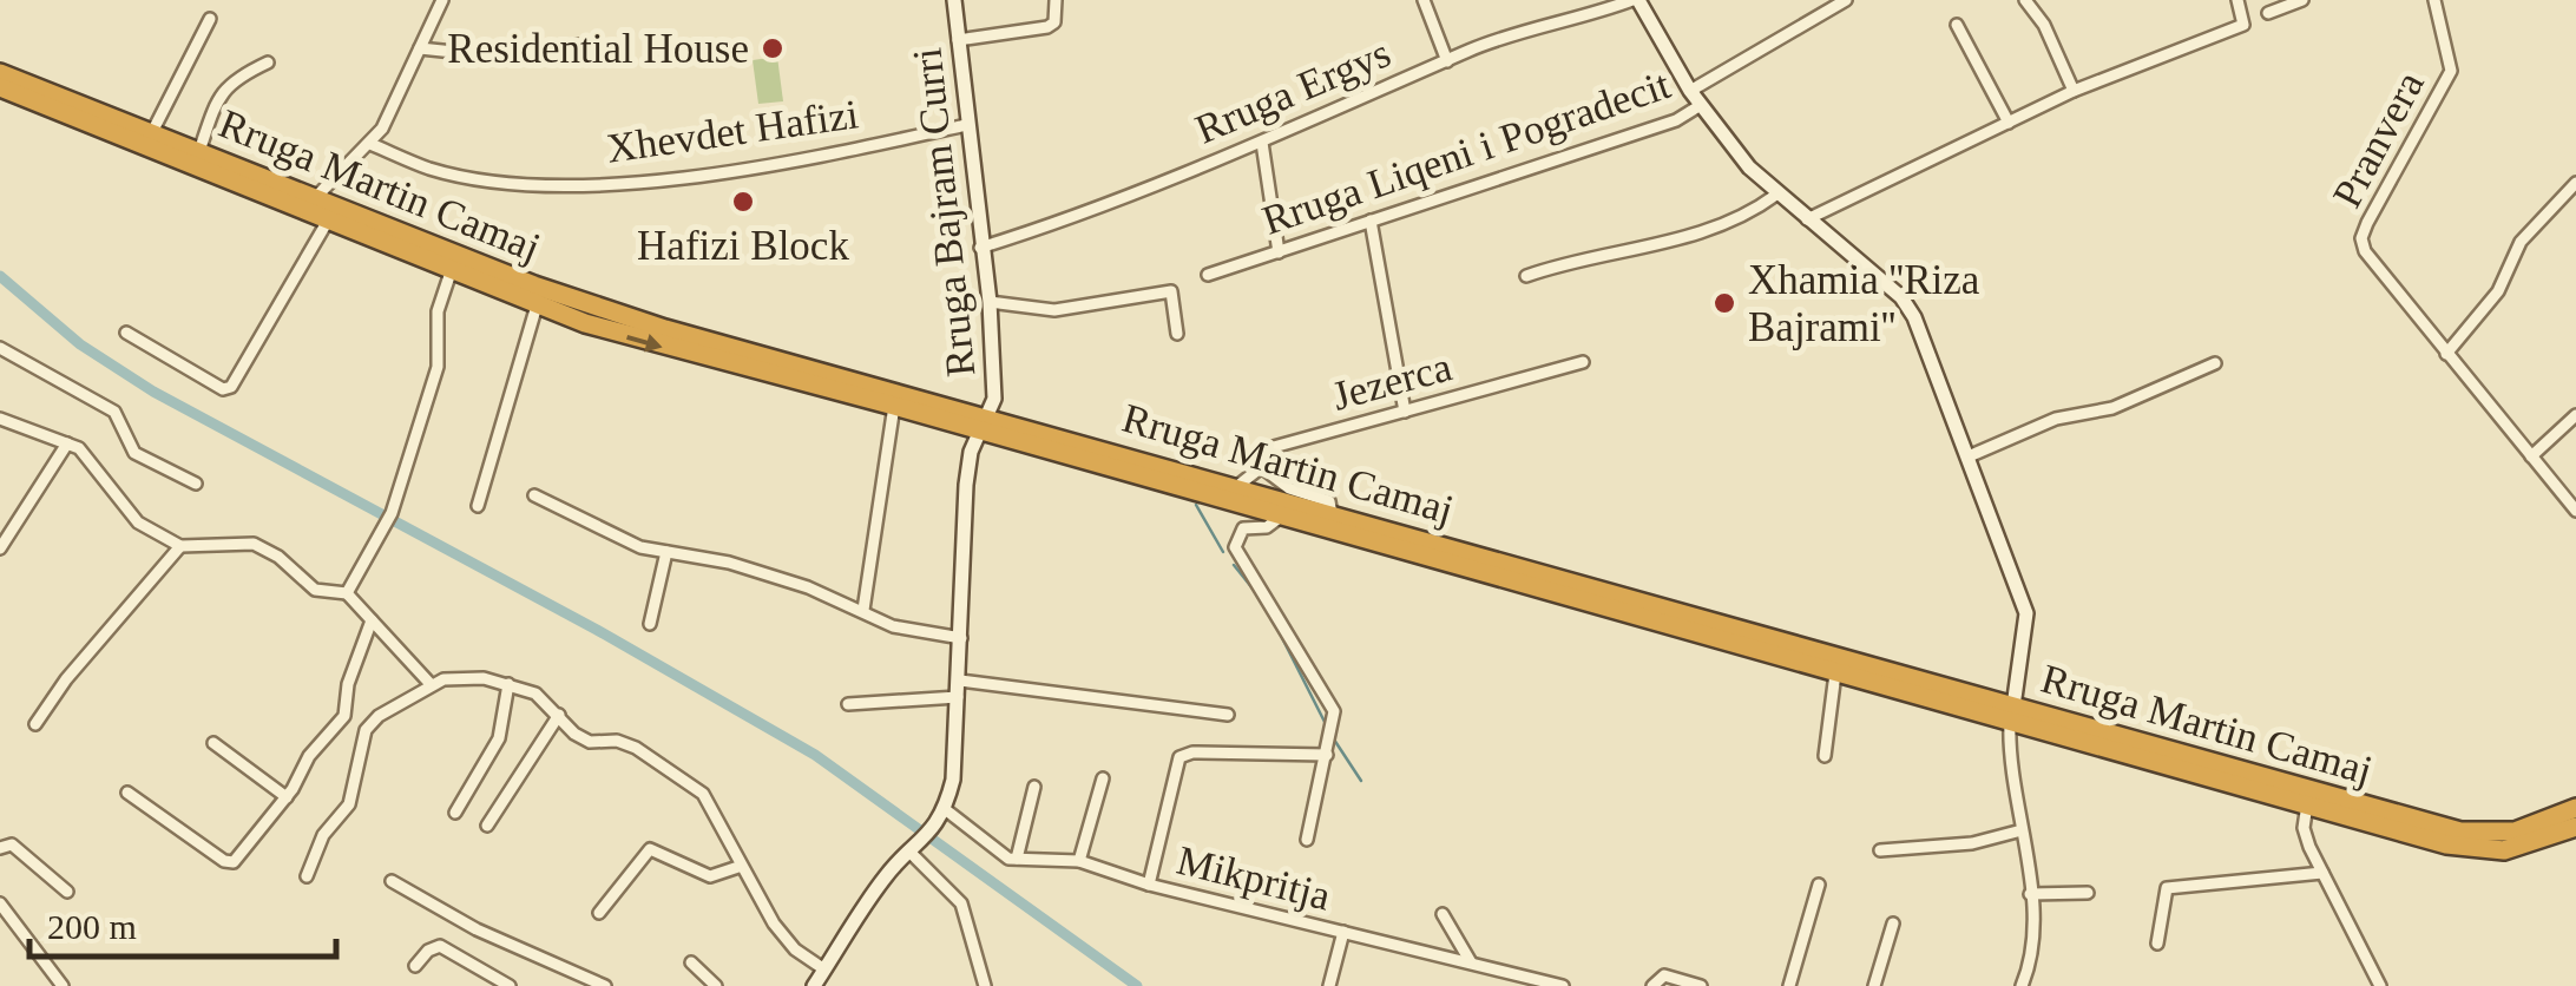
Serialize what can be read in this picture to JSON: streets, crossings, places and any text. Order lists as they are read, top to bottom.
{
  "streets": {
    "highway": ["Rruga Martin Camaj"],
    "main road": ["Rruga Bajram Curri"],
    "street": [
      "Rruga Ergys",
      "Xhevdet Hafizi",
      "Pranvera",
      "Rruga Liqeni i Pogradecit",
      "Jezerca",
      "Mikpritja"
    ]
  },
  "crossings": [
    ["Rruga Ergys", "Rruga Bajram Curri"],
    ["Xhevdet Hafizi", "Rruga Bajram Curri"],
    ["Rruga Martin Camaj", "Rruga Bajram Curri"],
    ["Rruga Martin Camaj", "Jezerca"]
  ],
  "places": ["Residential House", "Hafizi Block", "Xhamia ''Riza Bajrami''"],
  "scale_bar": "200 m"
}
